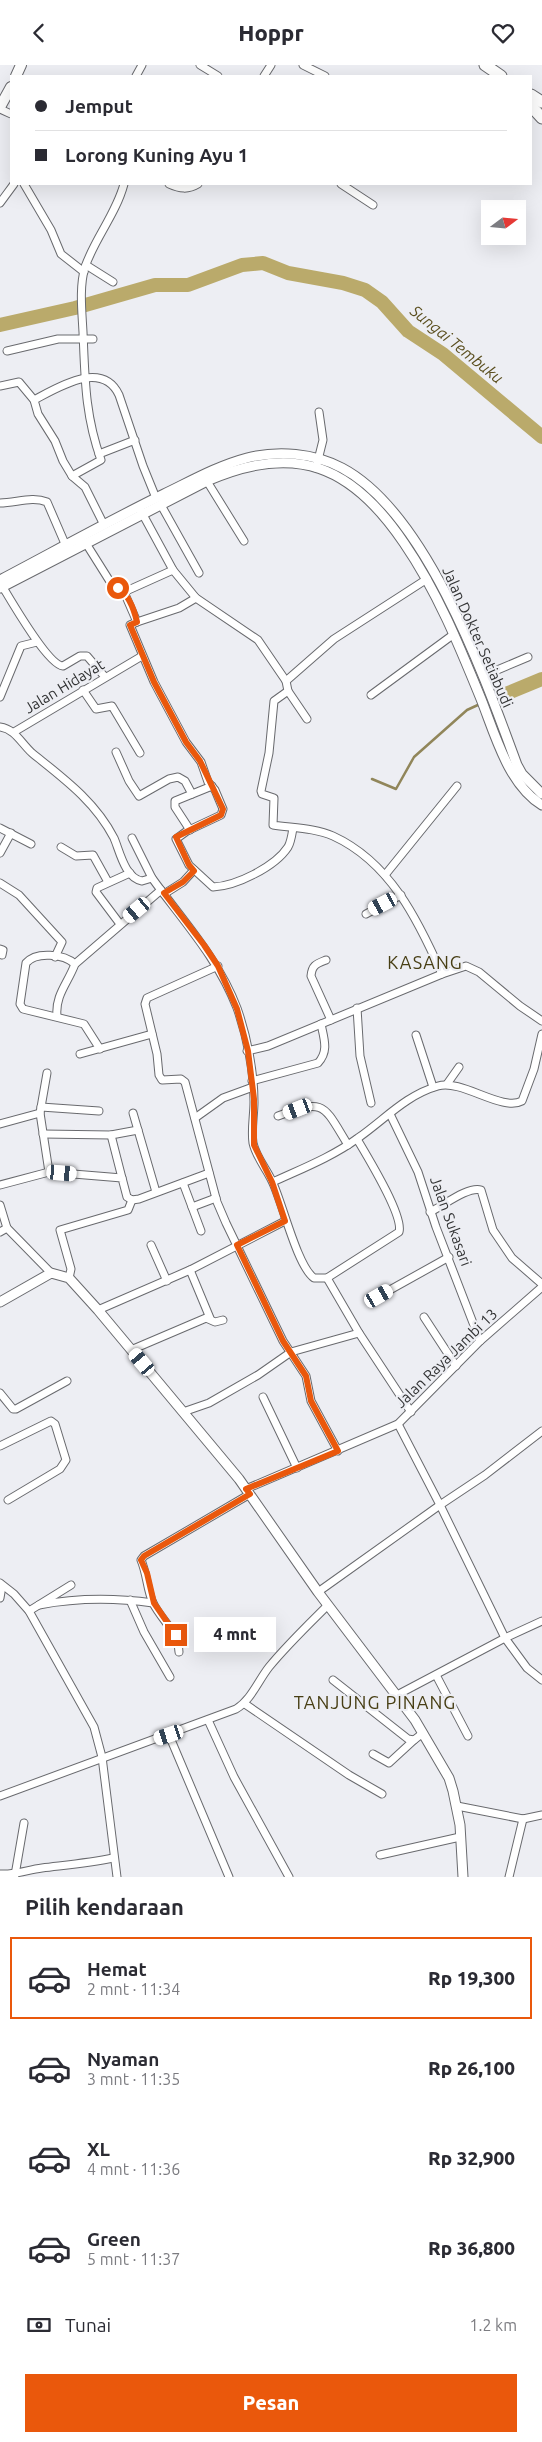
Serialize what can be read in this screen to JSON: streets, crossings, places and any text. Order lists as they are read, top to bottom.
{
  "streets": {
    "street": [
      "Jalan Dokter Setiabudi",
      "Jalan Hidayat",
      "Jalan Sukasari",
      "Jalan Raya Jambi 13"
    ]
  },
  "crossings": [
    ["Jalan Sukasari", "Jalan Raya Jambi 13"]
  ],
  "districts": ["KASANG", "TANJUNG PINANG"],
  "water": ["Sungai Tembuku"],
  "north": "right",
  "page": {
    "header": "Hoppr",
    "banner": ["Jemput", "Lorong Kuning Ayu 1"],
    "bubble": "4 mnt",
    "heading": "Pilih kendaraan",
    "list": [
      {
        "name": "Hemat",
        "note": "2 mnt · 11:34",
        "value": "Rp 19,300"
      },
      {
        "name": "Nyaman",
        "note": "3 mnt · 11:35",
        "value": "Rp 26,100"
      },
      {
        "name": "XL",
        "note": "4 mnt · 11:36",
        "value": "Rp 32,900"
      },
      {
        "name": "Green",
        "note": "5 mnt · 11:37",
        "value": "Rp 36,800"
      }
    ],
    "pay": ["Tunai", "1.2 km"],
    "buttons": "Pesan"
  }
}
